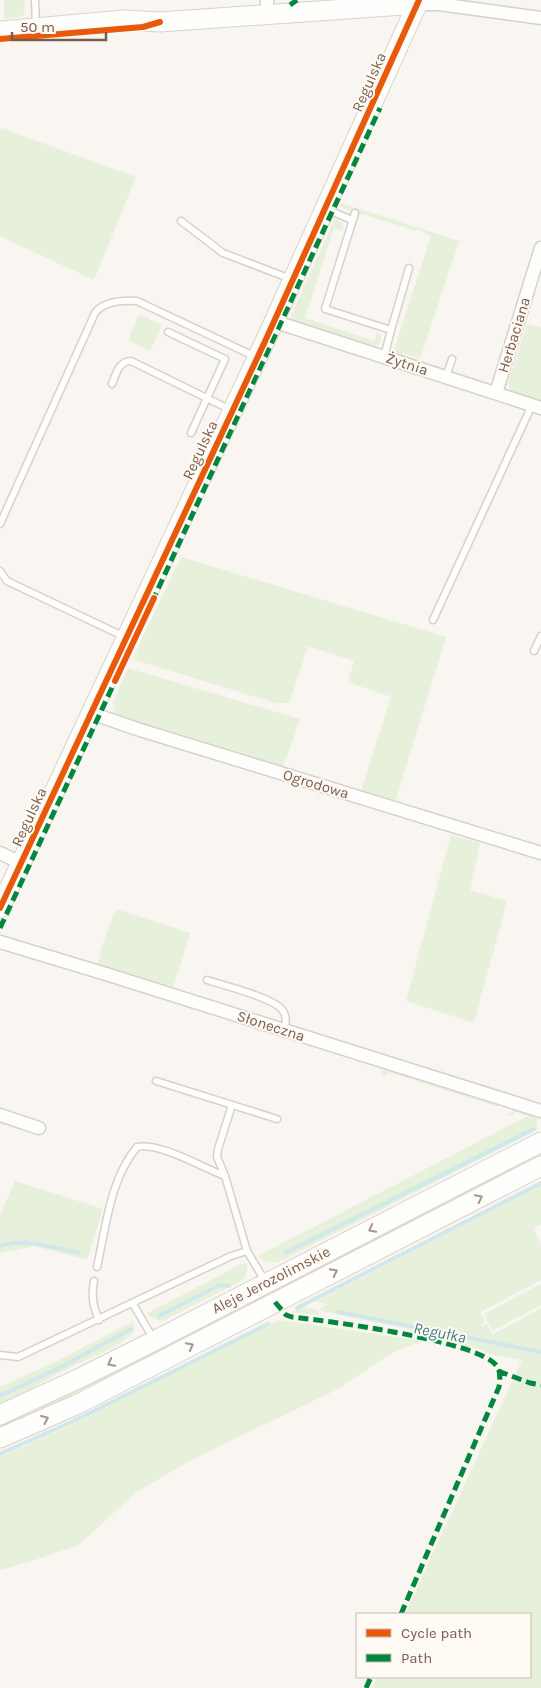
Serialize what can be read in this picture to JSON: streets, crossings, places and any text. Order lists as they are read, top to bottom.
{
  "streets": {
    "street": [
      "Regulska",
      "Herbaciana",
      "Żytnia",
      "Ogrodowa",
      "Słoneczna",
      "Aleje Jerozolimskie"
    ]
  },
  "crossings": [
    ["Regulska", "Żytnia"],
    ["Regulska", "Ogrodowa"],
    ["Herbaciana", "Żytnia"]
  ],
  "water": ["Regułka"],
  "legend": ["Cycle path", "Path"],
  "scale_bar": "50 m"
}
